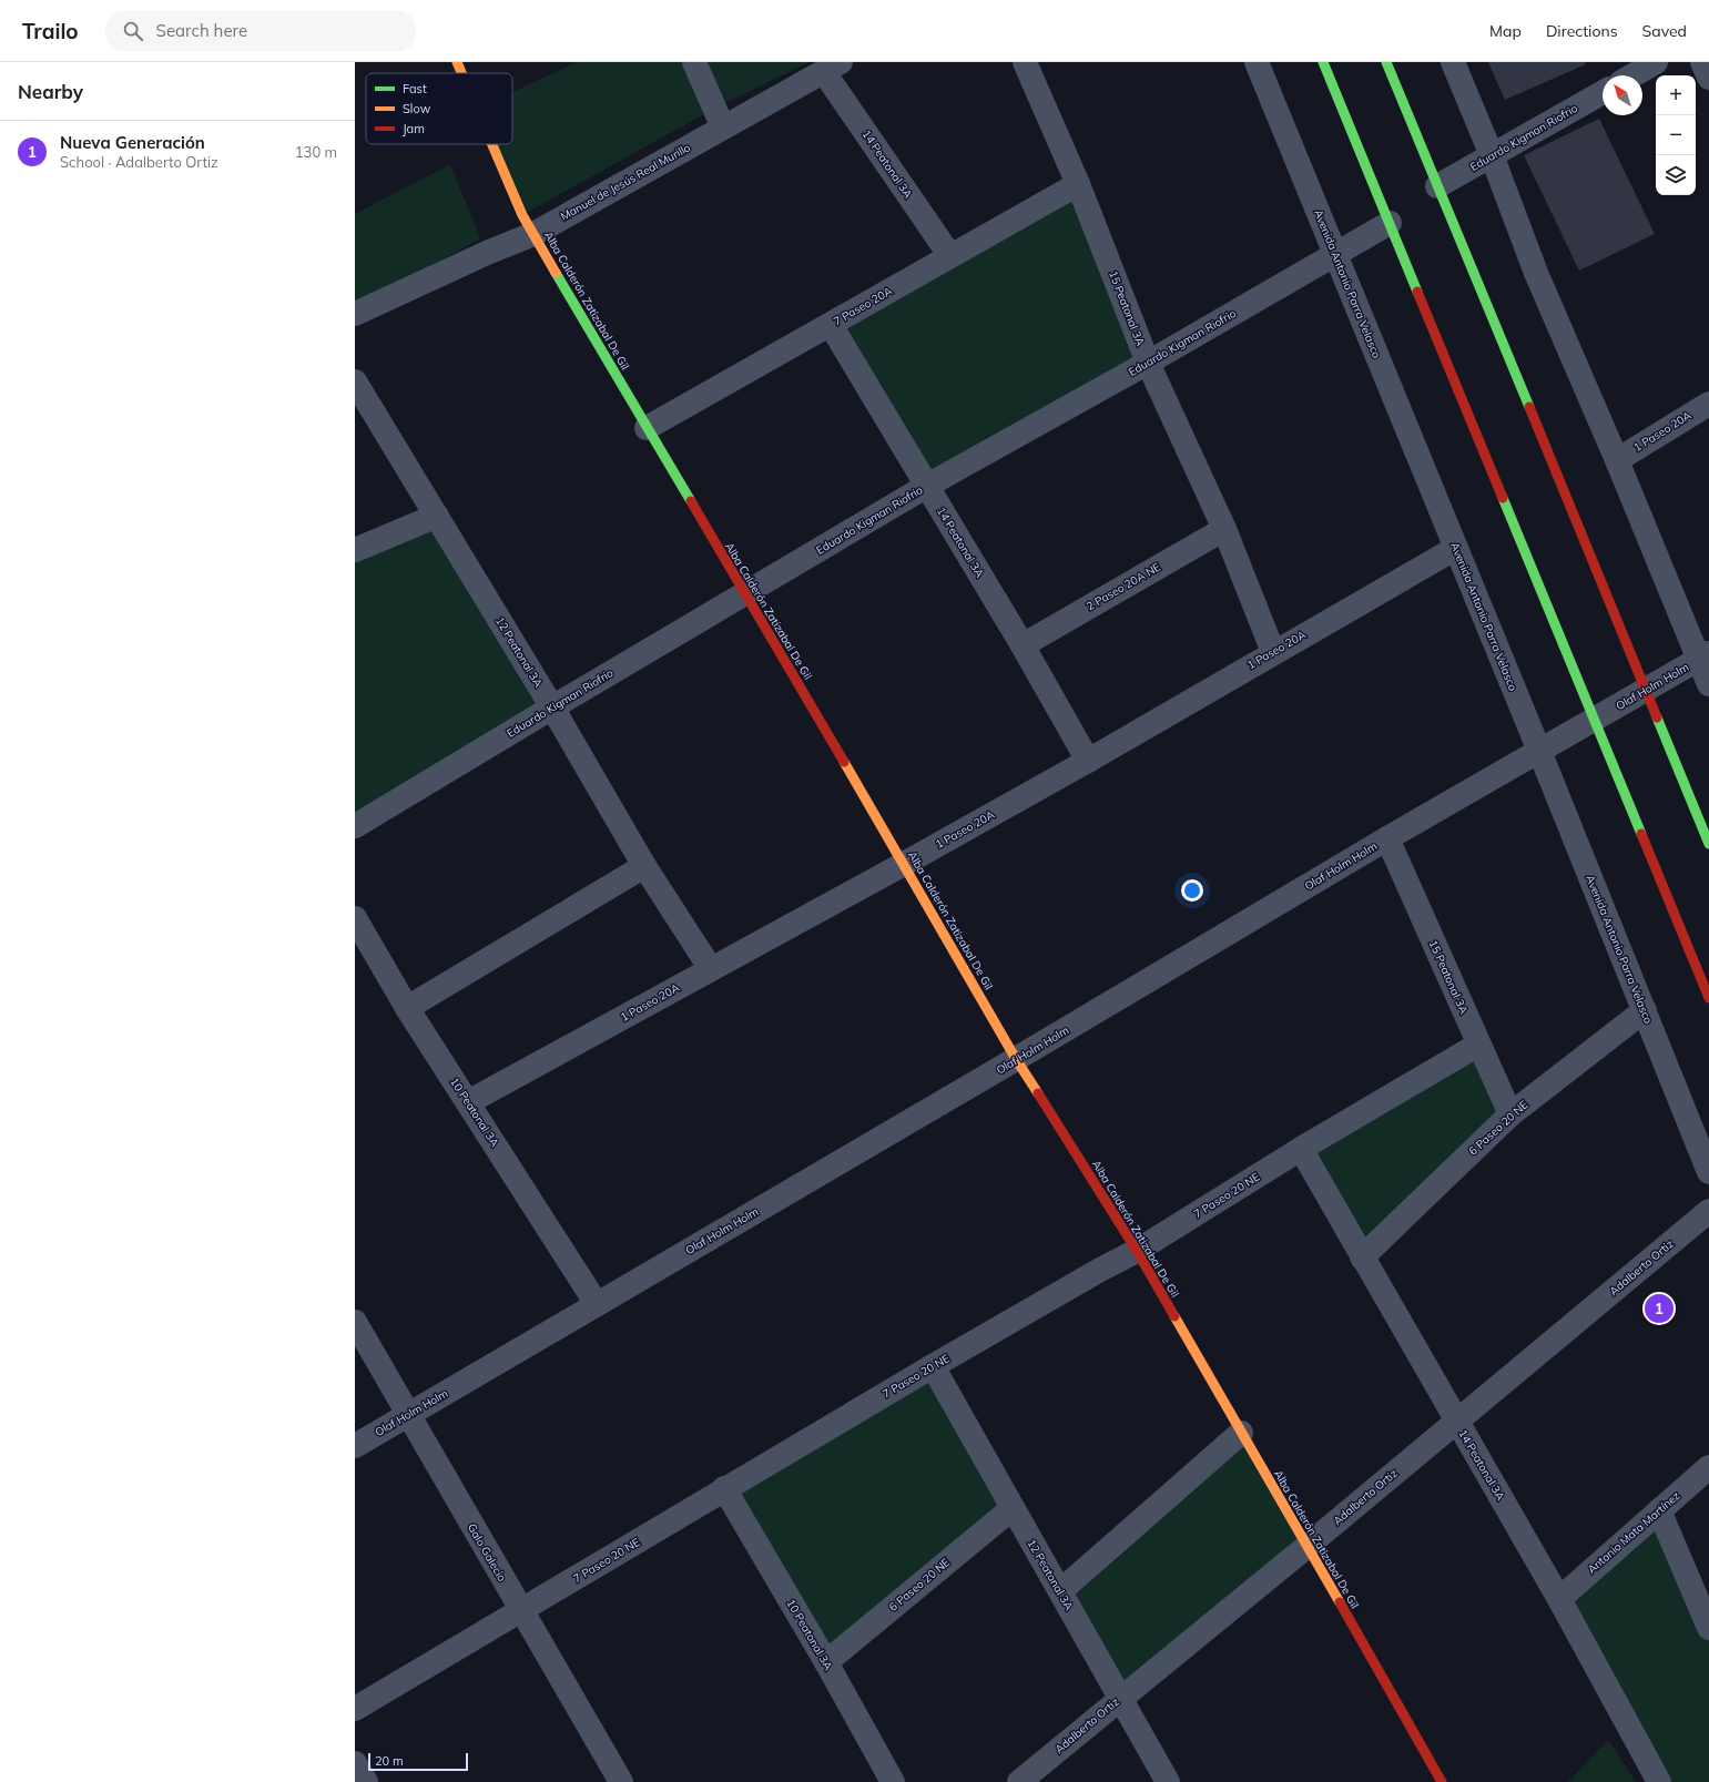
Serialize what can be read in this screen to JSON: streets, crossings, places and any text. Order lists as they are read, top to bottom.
{
  "streets": {
    "street": [
      "Eduardo Kigman Riofrio",
      "14 Peatonal 3A",
      "Manuel de Jesús Real Murillo",
      "Avenida Antonio Parra Velasco",
      "Alba Calderón Zatizabal De Gil",
      "7 Paseo 20A",
      "15 Peatonal 3A",
      "1 Paseo 20A",
      "2 Paseo 20A NE",
      "12 Peatonal 3A",
      "Olaf Holm Holm",
      "10 Peatonal 3A",
      "6 Paseo 20 NE",
      "7 Paseo 20 NE",
      "Adalberto Ortiz",
      "Antonio Mata Martínez",
      "Galo Galecio"
    ]
  },
  "crossings": [
    ["Eduardo Kigman Riofrio", "14 Peatonal 3A"],
    ["Eduardo Kigman Riofrio", "Avenida Antonio Parra Velasco"],
    ["Eduardo Kigman Riofrio", "Alba Calderón Zatizabal De Gil"],
    ["Eduardo Kigman Riofrio", "15 Peatonal 3A"],
    ["Eduardo Kigman Riofrio", "12 Peatonal 3A"],
    ["14 Peatonal 3A", "Manuel de Jesús Real Murillo"],
    ["14 Peatonal 3A", "7 Paseo 20A"],
    ["14 Peatonal 3A", "1 Paseo 20A"],
    ["14 Peatonal 3A", "2 Paseo 20A NE"],
    ["14 Peatonal 3A", "6 Paseo 20 NE"],
    ["14 Peatonal 3A", "7 Paseo 20 NE"],
    ["14 Peatonal 3A", "Adalberto Ortiz"],
    ["14 Peatonal 3A", "Antonio Mata Martínez"],
    ["Manuel de Jesús Real Murillo", "Alba Calderón Zatizabal De Gil"],
    ["Avenida Antonio Parra Velasco", "1 Paseo 20A"],
    ["Avenida Antonio Parra Velasco", "Olaf Holm Holm"],
    ["Avenida Antonio Parra Velasco", "6 Paseo 20 NE"],
    ["Alba Calderón Zatizabal De Gil", "7 Paseo 20A"],
    ["Alba Calderón Zatizabal De Gil", "1 Paseo 20A"],
    ["Alba Calderón Zatizabal De Gil", "Olaf Holm Holm"],
    ["Alba Calderón Zatizabal De Gil", "7 Paseo 20 NE"],
    ["Alba Calderón Zatizabal De Gil", "Adalberto Ortiz"],
    ["7 Paseo 20A", "15 Peatonal 3A"],
    ["15 Peatonal 3A", "1 Paseo 20A"],
    ["15 Peatonal 3A", "2 Paseo 20A NE"],
    ["15 Peatonal 3A", "Olaf Holm Holm"],
    ["15 Peatonal 3A", "6 Paseo 20 NE"],
    ["15 Peatonal 3A", "7 Paseo 20 NE"],
    ["1 Paseo 20A", "12 Peatonal 3A"],
    ["1 Paseo 20A", "10 Peatonal 3A"],
    ["12 Peatonal 3A", "6 Paseo 20 NE"],
    ["12 Peatonal 3A", "7 Paseo 20 NE"],
    ["12 Peatonal 3A", "Adalberto Ortiz"],
    ["Olaf Holm Holm", "10 Peatonal 3A"],
    ["Olaf Holm Holm", "Galo Galecio"],
    ["10 Peatonal 3A", "6 Paseo 20 NE"],
    ["10 Peatonal 3A", "7 Paseo 20 NE"],
    ["7 Paseo 20 NE", "Galo Galecio"]
  ],
  "legend": ["Fast", "Slow", "Jam"],
  "scale_bar": "20 m",
  "north": "top left",
  "page": {
    "header": "Trailo",
    "search": "Search here",
    "nav": ["Map", "Directions", "Saved"],
    "heading": "Nearby",
    "map_buttons": ["+", "−"],
    "list": [
      {
        "mark": "1",
        "name": "Nueva Generación",
        "note": "School · Adalberto Ortiz",
        "value": "130 m"
      }
    ],
    "pins": "1",
    "scale": "20 m"
  }
}
